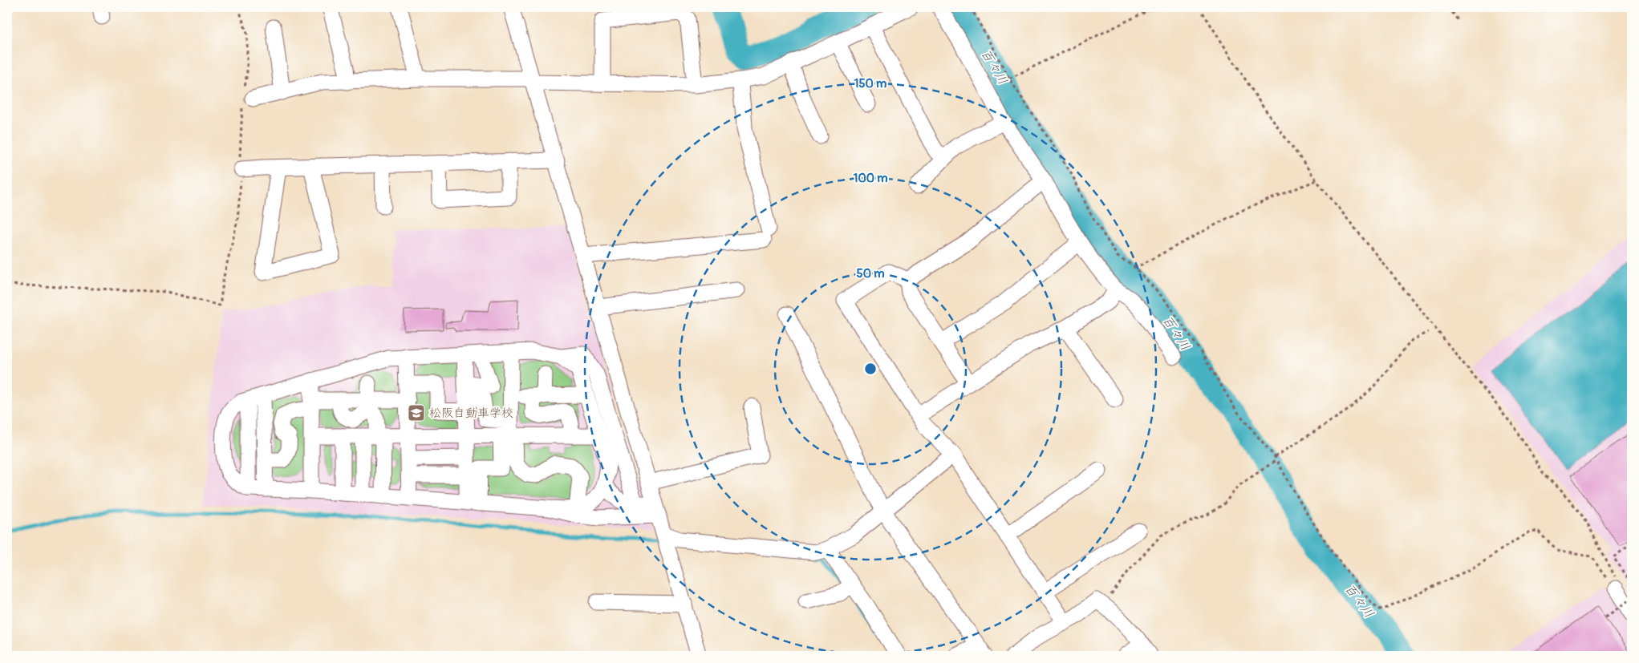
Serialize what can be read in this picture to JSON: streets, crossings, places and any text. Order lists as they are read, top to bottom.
{
  "water": ["百々川"],
  "places": {
    "school or university": ["松阪自動車学校"]
  },
  "rings": ["150 m", "100 m", "50 m"]
}
